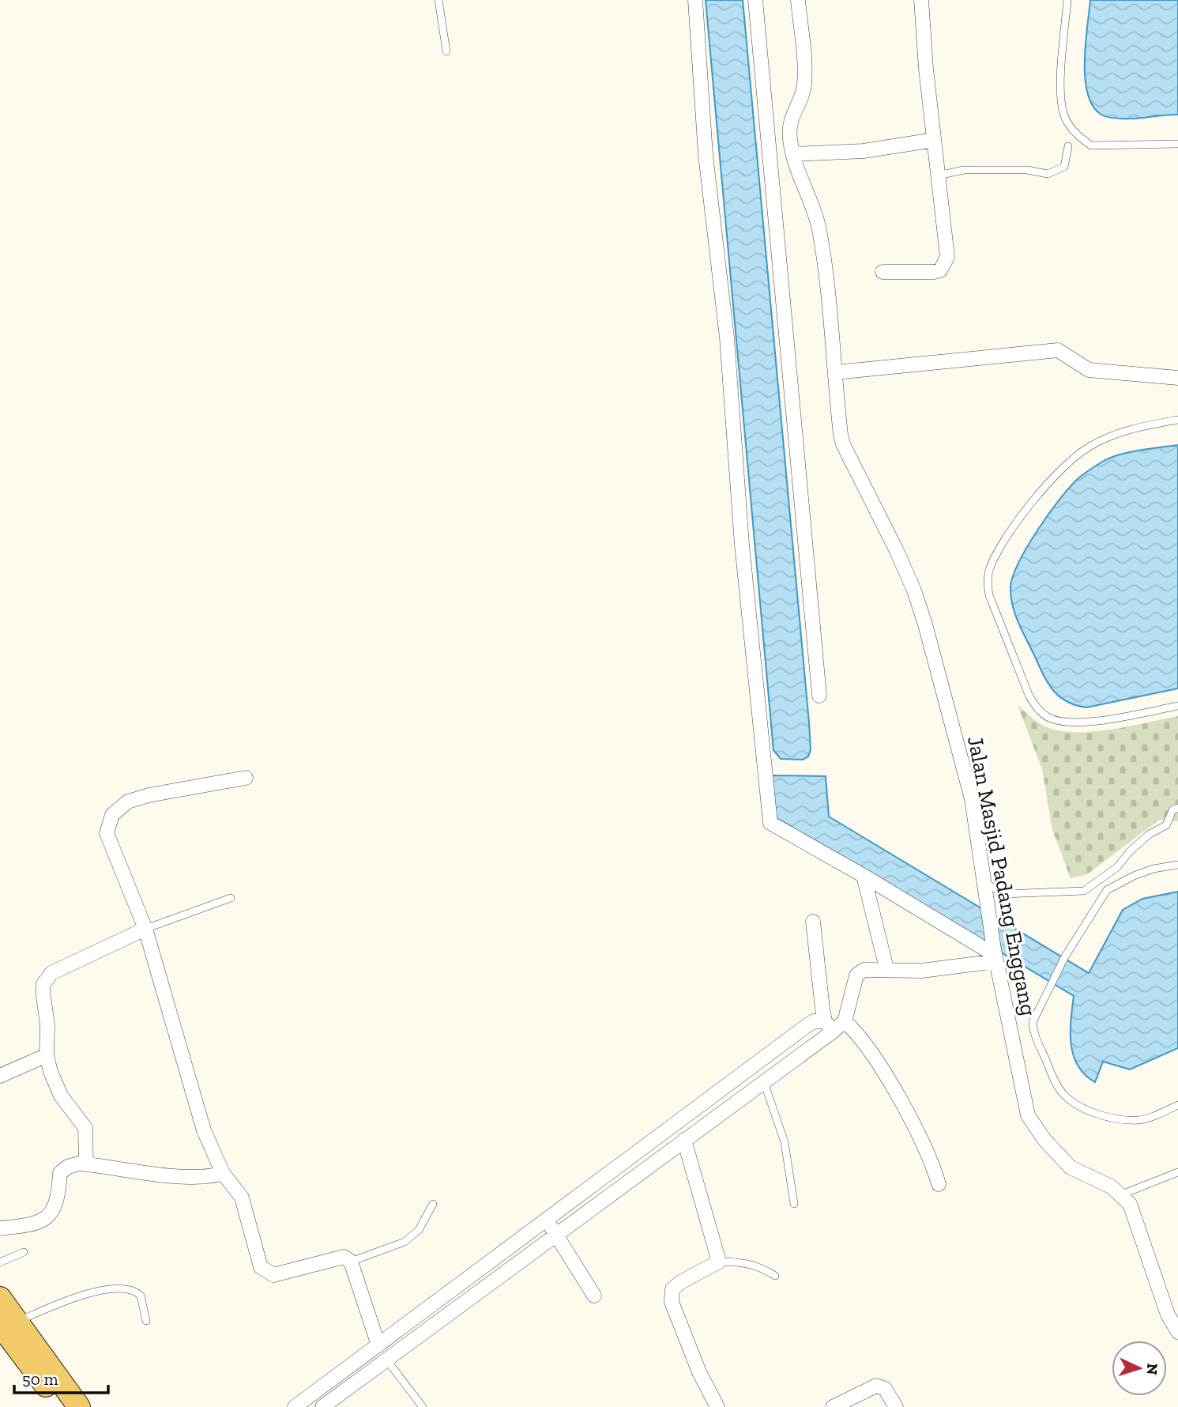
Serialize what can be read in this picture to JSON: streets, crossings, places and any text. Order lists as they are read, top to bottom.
{
  "streets": {
    "street": ["Jalan Masjid Padang Enggang"]
  },
  "scale_bar": "50 m",
  "north": "right"
}
